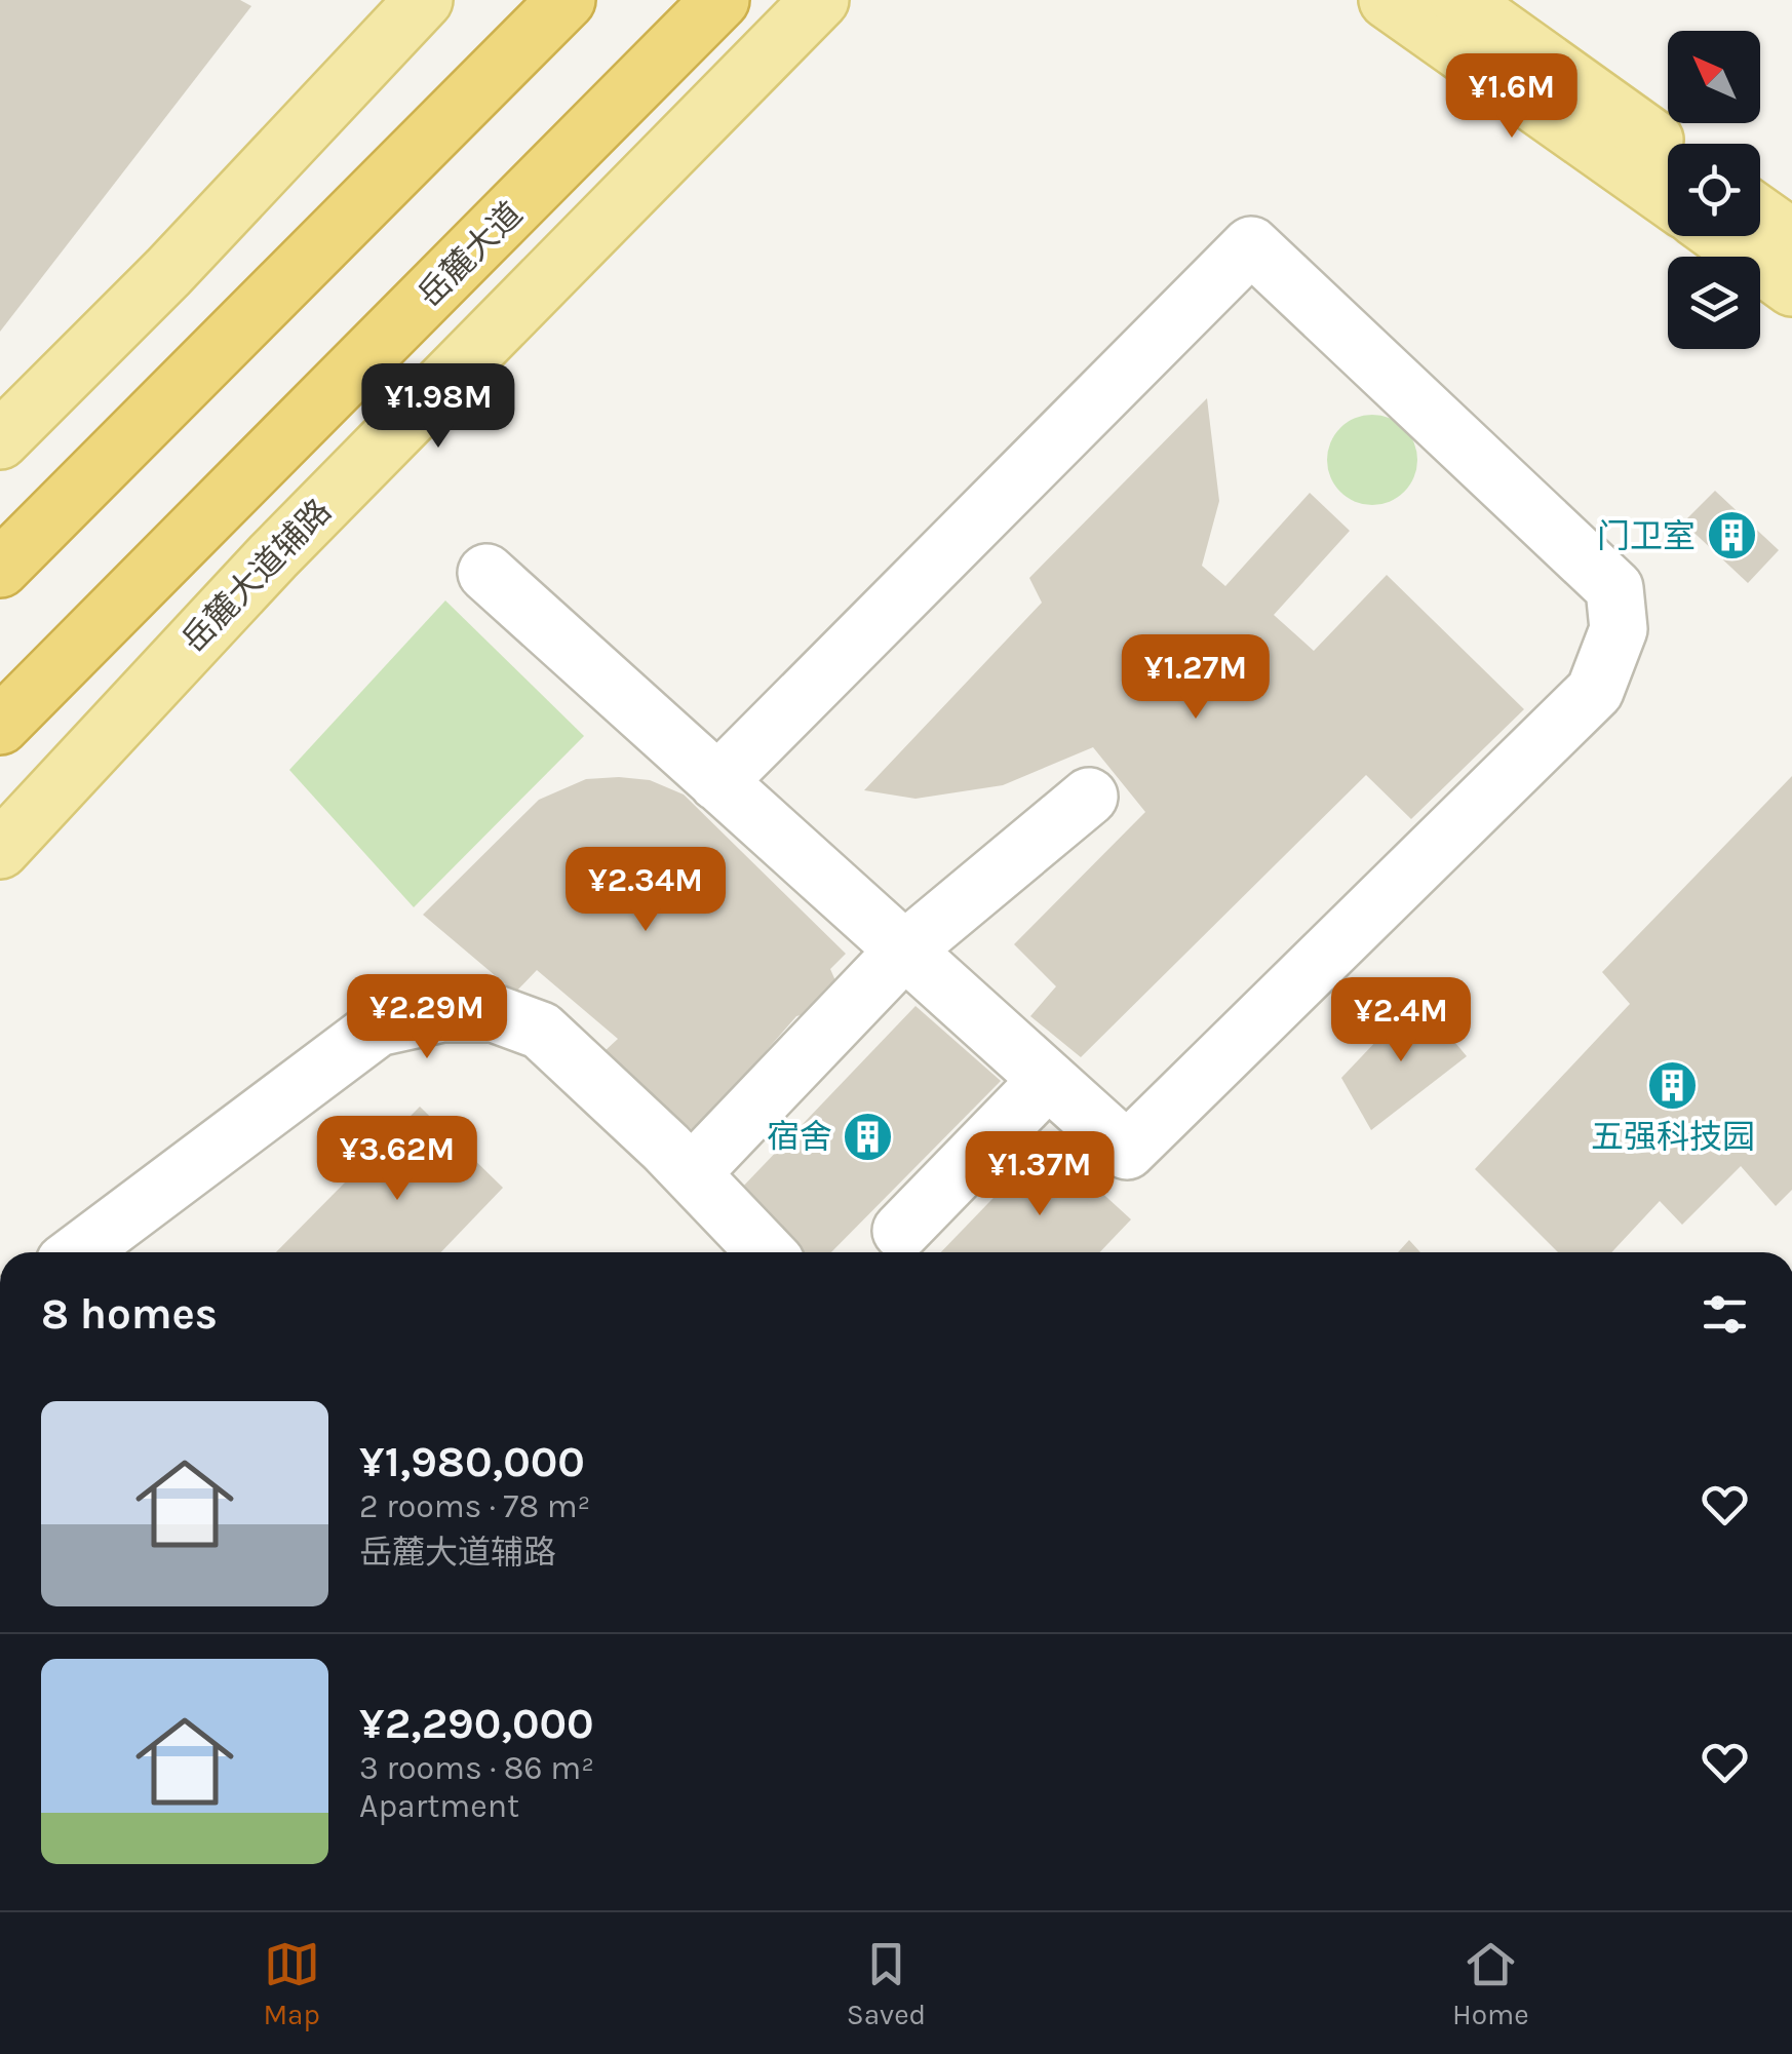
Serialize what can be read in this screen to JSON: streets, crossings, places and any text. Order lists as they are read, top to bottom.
{
  "streets": {
    "highway": ["岳麓大道"],
    "main road": ["岳麓大道辅路"]
  },
  "places": {
    "building": ["门卫室", "五强科技园", "宿舍"]
  },
  "north": "top left",
  "page": {
    "price": [
      "¥1.6M",
      "¥1.98M",
      "¥1.27M",
      "¥2.34M",
      "¥2.29M",
      "¥2.4M",
      "¥3.62M",
      "¥1.37M"
    ],
    "heading": "8 homes",
    "list": [
      {
        "name": "¥1,980,000",
        "note": "2 rooms · 78 m² · 岳麓大道辅路"
      },
      {
        "name": "¥2,290,000",
        "note": "3 rooms · 86 m² · Apartment"
      }
    ],
    "tabs": ["Map", "Saved", "Home"]
  }
}
